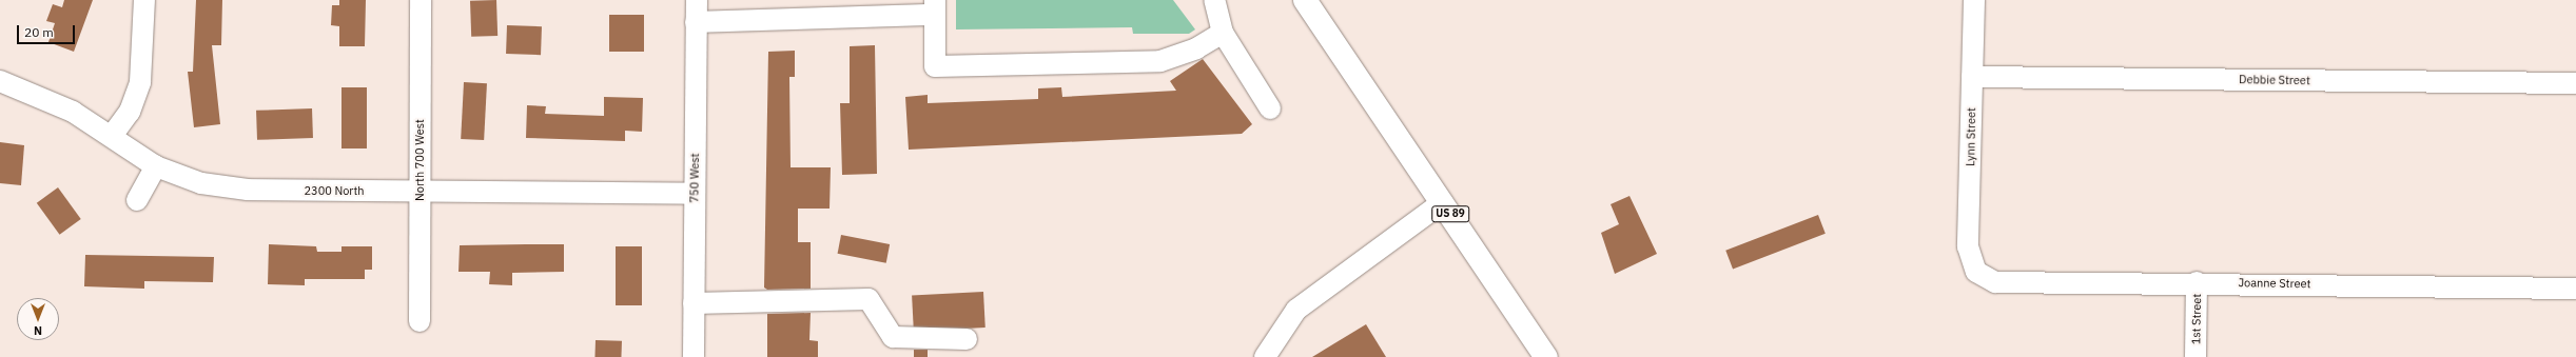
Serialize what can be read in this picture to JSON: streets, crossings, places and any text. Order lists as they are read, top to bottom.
{
  "streets": {
    "main road": ["US 89"],
    "street": [
      "Debbie Street",
      "Lynn Street",
      "North 700 West",
      "750 West",
      "2300 North",
      "Joanne Street",
      "1st Street"
    ]
  },
  "crossings": [
    ["Debbie Street", "Lynn Street"],
    ["Lynn Street", "Joanne Street"],
    ["North 700 West", "2300 North"],
    ["750 West", "2300 North"],
    ["Joanne Street", "1st Street"]
  ],
  "scale_bar": "20 m",
  "north": "bottom"
}
